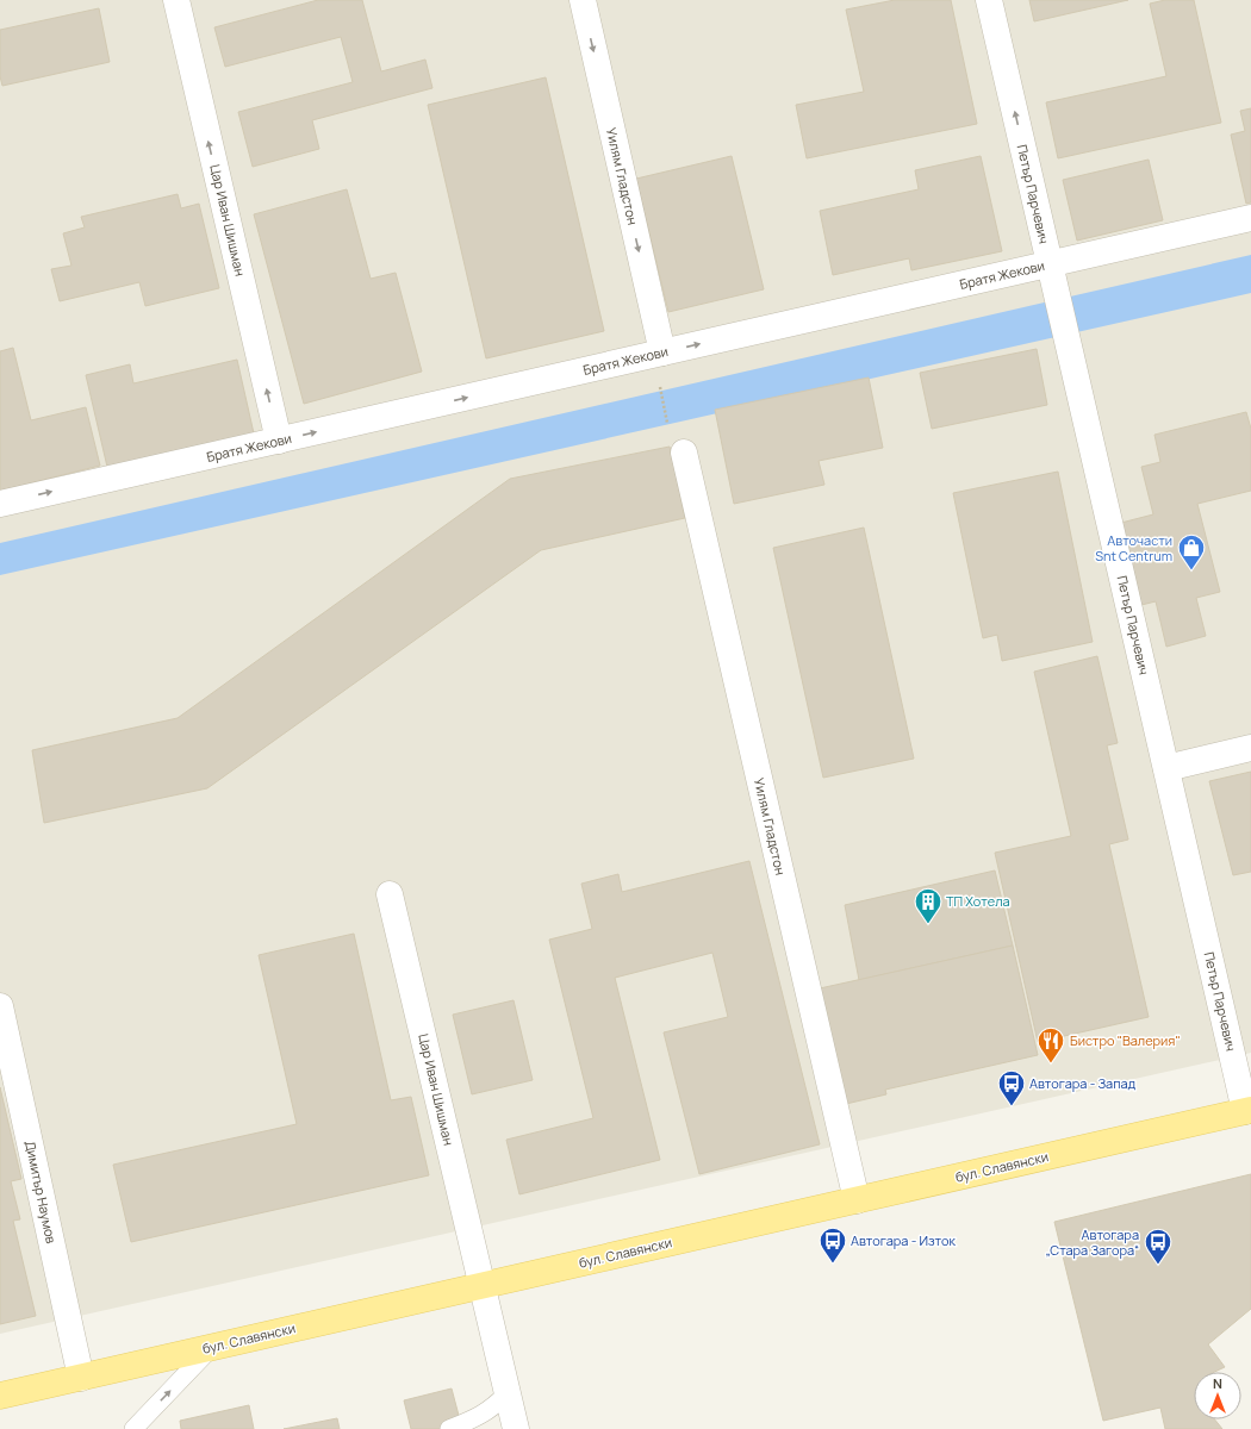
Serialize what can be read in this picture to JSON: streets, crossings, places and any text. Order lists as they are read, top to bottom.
{
  "streets": {
    "main road": ["бул. Славянски"],
    "street": [
      "Уилям Гладстон",
      "Петър Парчевич",
      "Цар Иван Шишман",
      "Братя Жекови",
      "Димитър Наумов"
    ]
  },
  "crossings": [
    ["Уилям Гладстон", "Братя Жекови"],
    ["Уилям Гладстон", "бул. Славянски"],
    ["Петър Парчевич", "Братя Жекови"],
    ["Петър Парчевич", "бул. Славянски"],
    ["Цар Иван Шишман", "Братя Жекови"],
    ["Цар Иван Шишман", "бул. Славянски"],
    ["бул. Славянски", "Димитър Наумов"]
  ],
  "one_way": ["Цар Иван Шишман", "Братя Жекови"],
  "places": {
    "shop": ["Авточасти Snt Centrum"],
    "building": ["ТП Хотела"],
    "restaurant": ["Бистро \"Валерия\""],
    "bus stop": ["Автогара - Запад", "Автогара - Изток", "Автогара „Стара Загора“"]
  },
  "north": "top"
}
